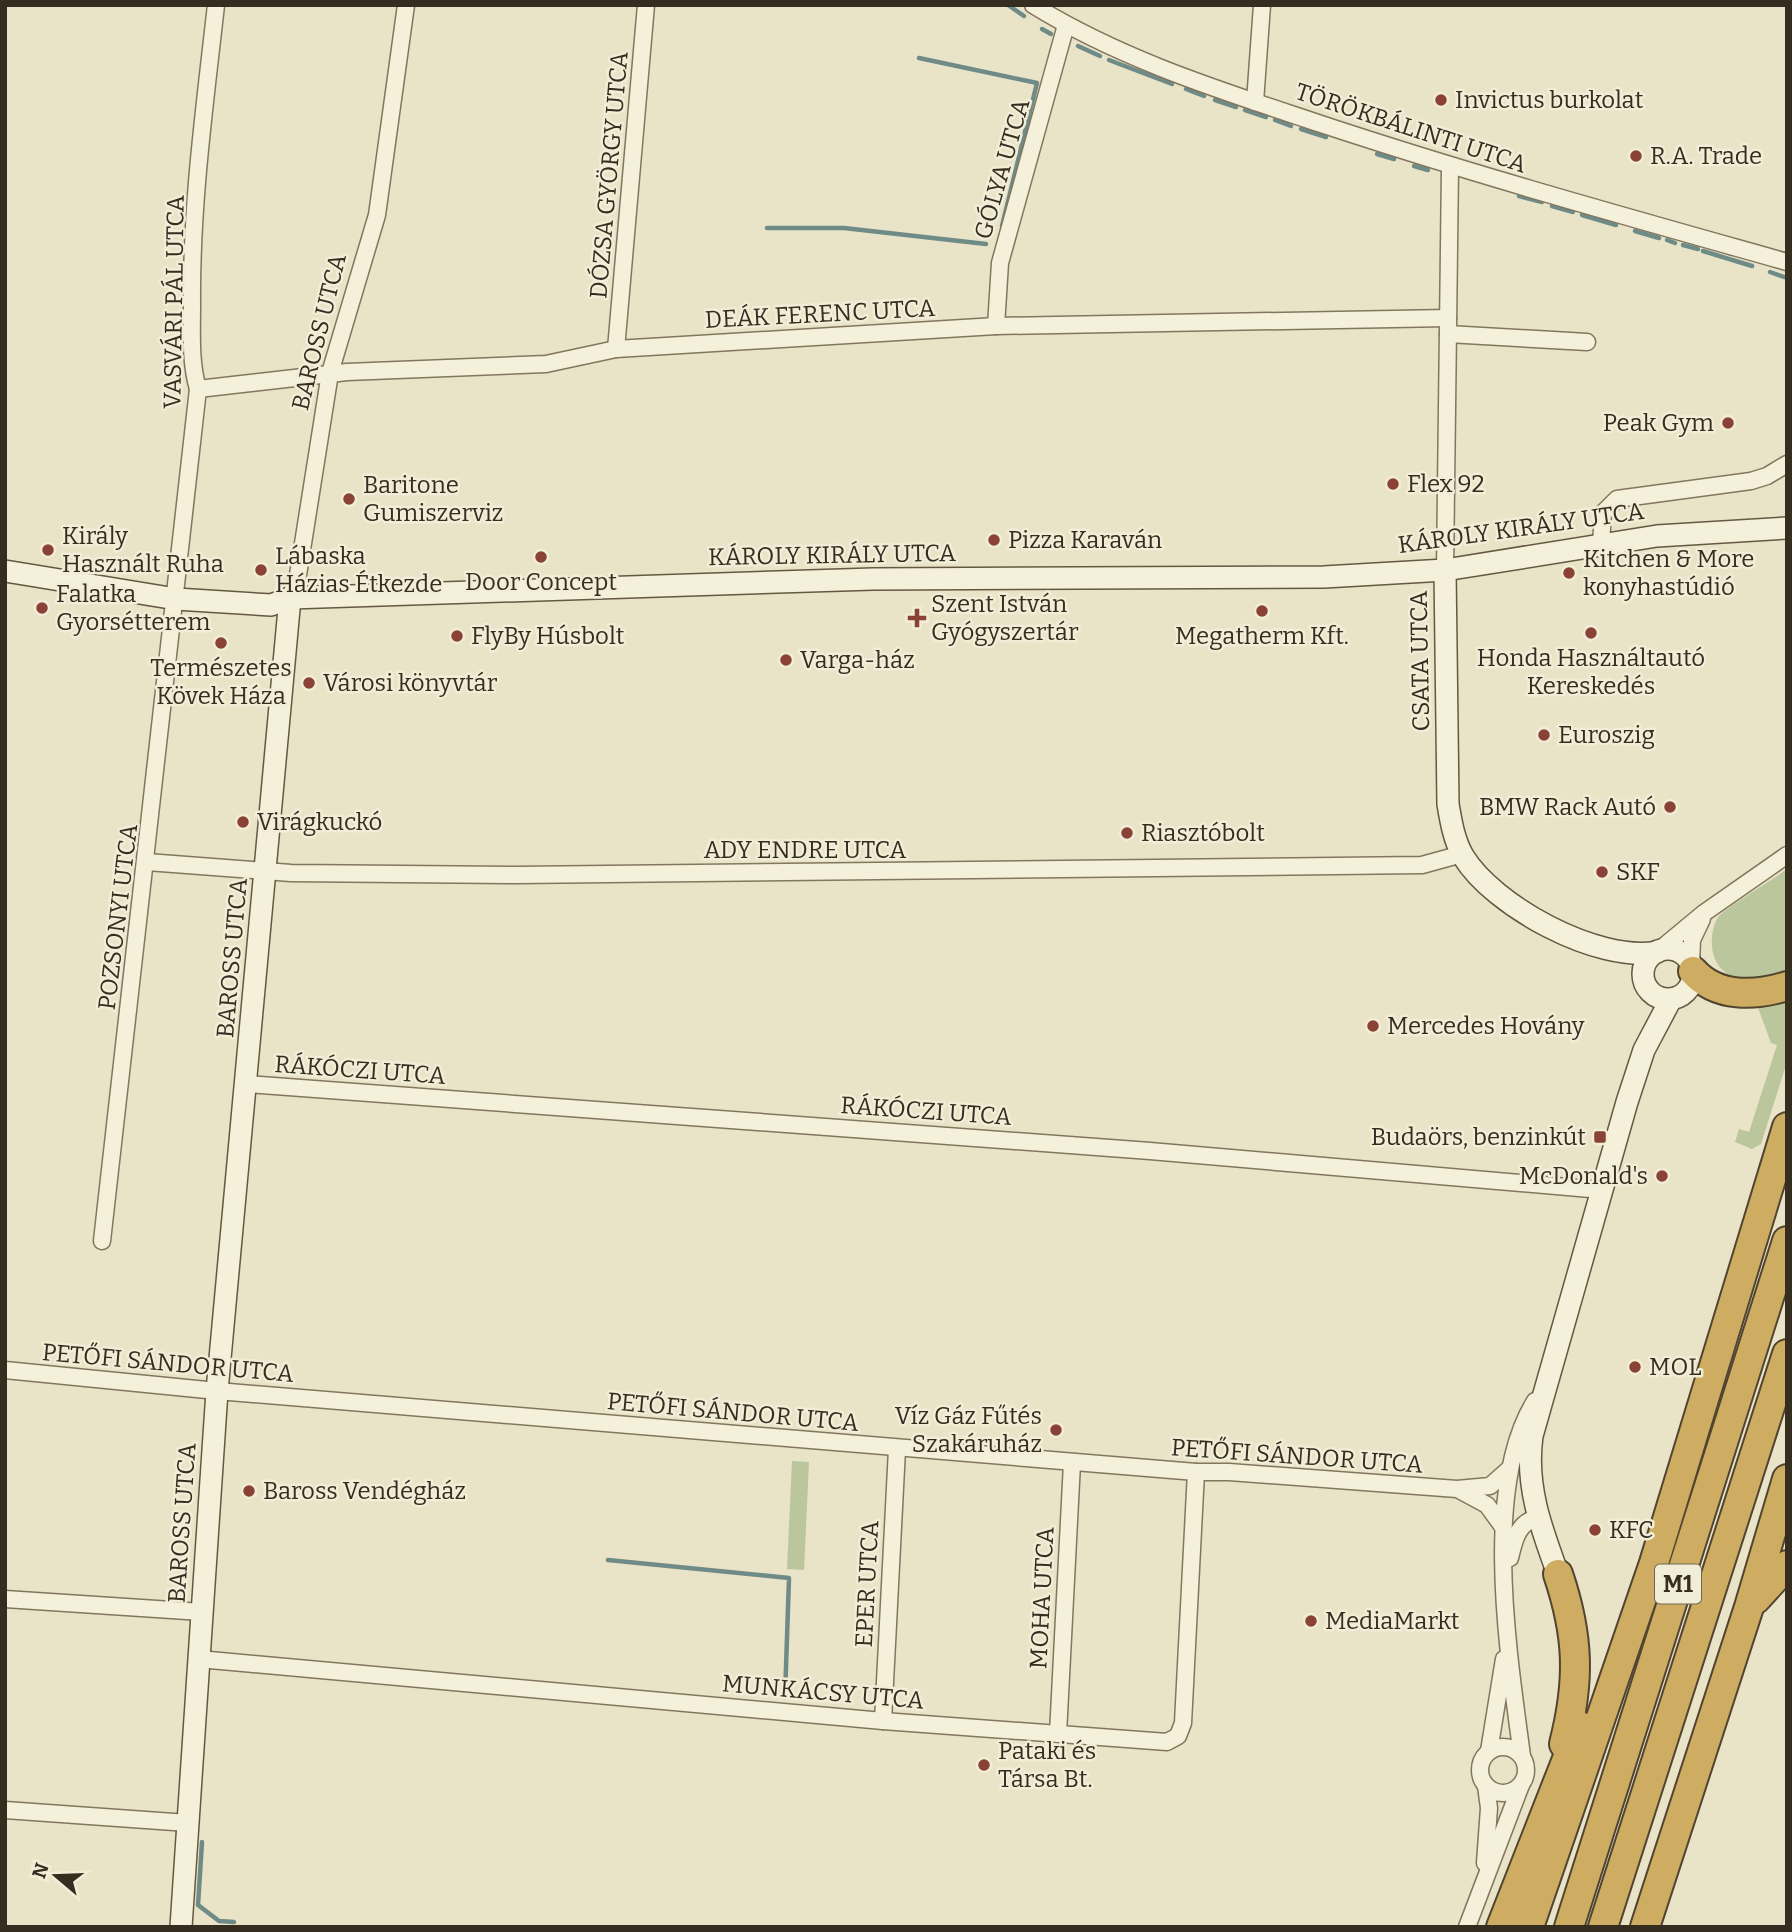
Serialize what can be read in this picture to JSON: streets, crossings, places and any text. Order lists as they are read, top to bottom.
{
  "streets": {
    "highway": ["M1"],
    "street": [
      "TÖRÖKBÁLINTI UTCA",
      "GÓLYA UTCA",
      "DÓZSA GYÖRGY UTCA",
      "VASVÁRI PÁL UTCA",
      "DEÁK FERENC UTCA",
      "BAROSS UTCA",
      "KÁROLY KIRÁLY UTCA",
      "CSATA UTCA",
      "ADY ENDRE UTCA",
      "POZSONYI UTCA",
      "RÁKÓCZI UTCA",
      "PETŐFI SÁNDOR UTCA",
      "EPER UTCA",
      "MOHA UTCA",
      "MUNKÁCSY UTCA"
    ]
  },
  "crossings": [
    ["TÖRÖKBÁLINTI UTCA", "GÓLYA UTCA"],
    ["TÖRÖKBÁLINTI UTCA", "CSATA UTCA"],
    ["GÓLYA UTCA", "DEÁK FERENC UTCA"],
    ["DÓZSA GYÖRGY UTCA", "DEÁK FERENC UTCA"],
    ["VASVÁRI PÁL UTCA", "DEÁK FERENC UTCA"],
    ["VASVÁRI PÁL UTCA", "KÁROLY KIRÁLY UTCA"],
    ["VASVÁRI PÁL UTCA", "POZSONYI UTCA"],
    ["DEÁK FERENC UTCA", "BAROSS UTCA"],
    ["DEÁK FERENC UTCA", "CSATA UTCA"],
    ["BAROSS UTCA", "KÁROLY KIRÁLY UTCA"],
    ["BAROSS UTCA", "ADY ENDRE UTCA"],
    ["BAROSS UTCA", "RÁKÓCZI UTCA"],
    ["BAROSS UTCA", "PETŐFI SÁNDOR UTCA"],
    ["BAROSS UTCA", "MUNKÁCSY UTCA"],
    ["KÁROLY KIRÁLY UTCA", "CSATA UTCA"],
    ["KÁROLY KIRÁLY UTCA", "POZSONYI UTCA"],
    ["CSATA UTCA", "ADY ENDRE UTCA"],
    ["ADY ENDRE UTCA", "POZSONYI UTCA"],
    ["PETŐFI SÁNDOR UTCA", "EPER UTCA"],
    ["PETŐFI SÁNDOR UTCA", "MOHA UTCA"],
    ["PETŐFI SÁNDOR UTCA", "MUNKÁCSY UTCA"],
    ["EPER UTCA", "MUNKÁCSY UTCA"],
    ["MOHA UTCA", "MUNKÁCSY UTCA"]
  ],
  "places": {
    "other": [
      "Invictus burkolat",
      "R.A. Trade",
      "Peak Gym",
      "Flex 92",
      "Baritone Gumiszerviz",
      "Pizza Karaván",
      "Király Használt Ruha",
      "Door Concept",
      "Lábaska Házias Étkezde",
      "Kitchen & More konyhastúdió",
      "Falatka Gyorsétterem",
      "Megatherm Kft.",
      "Honda Használtautó Kereskedés",
      "FlyBy Húsbolt",
      "Természetes Kövek Háza",
      "Varga-ház",
      "Városi könyvtár",
      "Euroszig",
      "BMW Rack Autó",
      "Virágkuckó",
      "Riasztóbolt",
      "SKF",
      "Mercedes Hovány",
      "McDonald's",
      "MOL",
      "Víz Gáz Fűtés Szakáruház",
      "Baross Vendégház",
      "KFC",
      "MediaMarkt",
      "Pataki és Társa Bt."
    ],
    "health": ["Szent István Gyógyszertár"],
    "transit": ["Budaörs, benzinkút"]
  },
  "north": "left"
}
